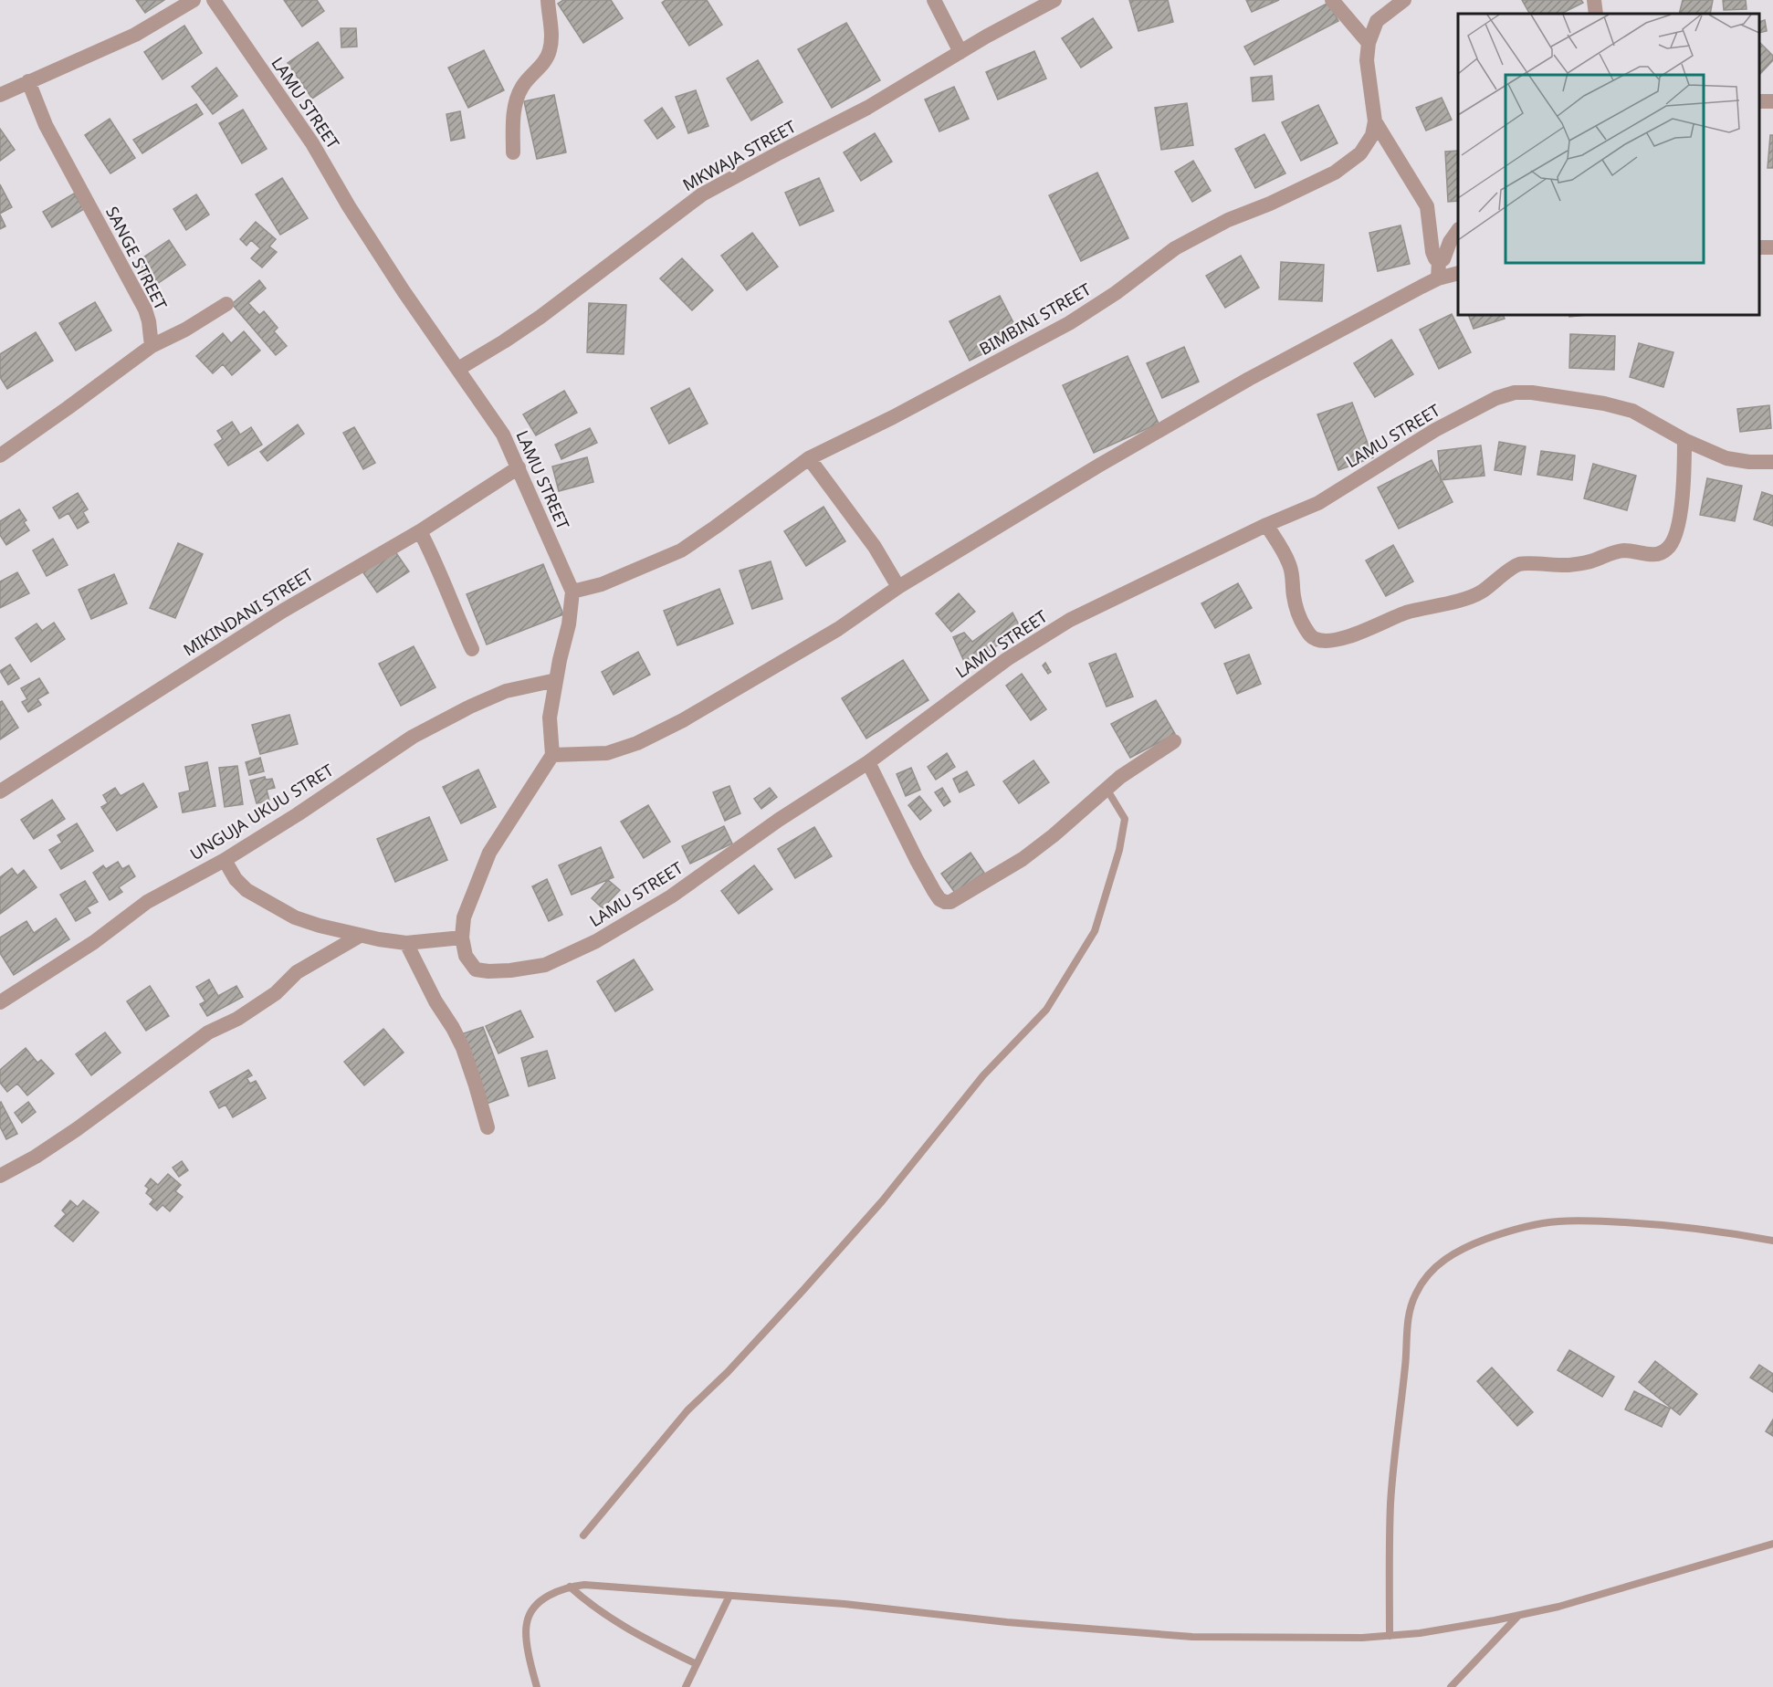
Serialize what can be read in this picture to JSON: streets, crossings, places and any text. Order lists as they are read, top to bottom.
{
  "streets": {
    "street": [
      "LAMU STREET",
      "MKWAJA STREET",
      "SANGE STREET",
      "BIMBINI STREET",
      "MIKINDANI STREET",
      "UNGUJA UKUU STRET"
    ]
  },
  "crossings": [
    ["LAMU STREET", "MKWAJA STREET"],
    ["LAMU STREET", "BIMBINI STREET"],
    ["LAMU STREET", "MIKINDANI STREET"],
    ["LAMU STREET", "UNGUJA UKUU STRET"]
  ]
}
